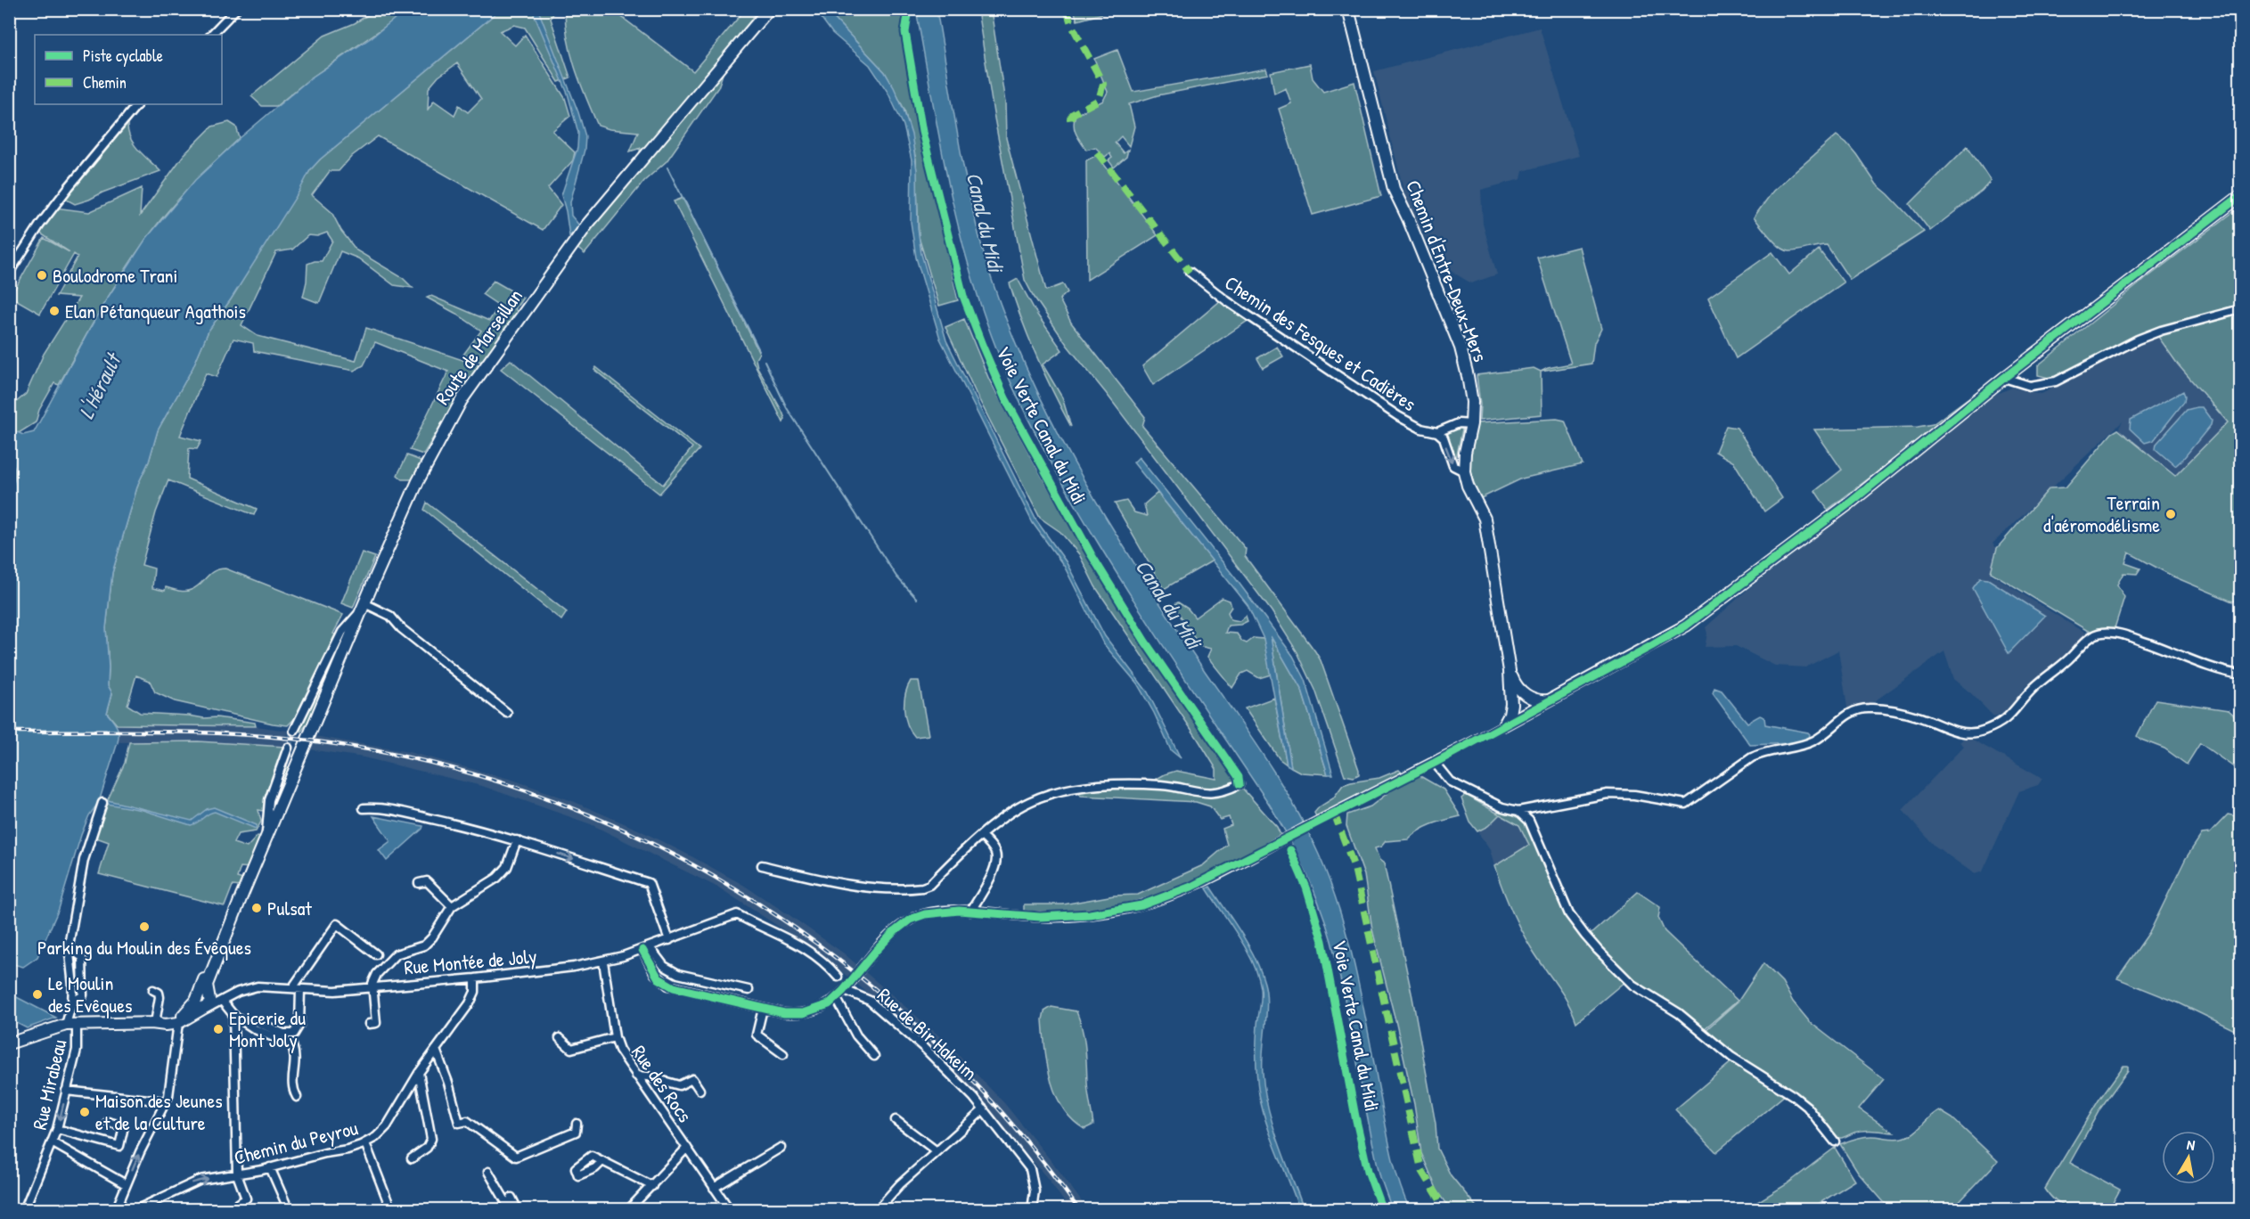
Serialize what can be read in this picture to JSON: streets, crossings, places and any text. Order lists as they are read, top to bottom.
{
  "streets": {
    "street": [
      "Chemin d'Entre-Deux-Mers",
      "Chemin des Fesques et Cadières",
      "Route de Marseillan",
      "Rue Montée de Joly",
      "Rue de Bir Hakeim",
      "Rue des Rocs",
      "Rue Mirabeau",
      "Chemin du Peyrou"
    ],
    "cycle path": ["Voie Verte Canal du Midi"]
  },
  "crossings": [
    ["Route de Marseillan", "Rue Montée de Joly"],
    ["Rue Montée de Joly", "Rue des Rocs"],
    ["Rue Montée de Joly", "Chemin du Peyrou"]
  ],
  "water": ["Canal du Midi", "L'Hérault"],
  "places": [
    "Boulodrome Trani",
    "Elan Pétanqueur Agathois",
    "Terrain d'aéromodélisme",
    "Pulsat",
    "Parking du Moulin des Évêques",
    "Le Moulin des Evêques",
    "Epicerie du Mont Joly",
    "Maison des Jeunes et de la Culture"
  ],
  "legend": ["Piste cyclable", "Chemin"],
  "north": "top"
}
